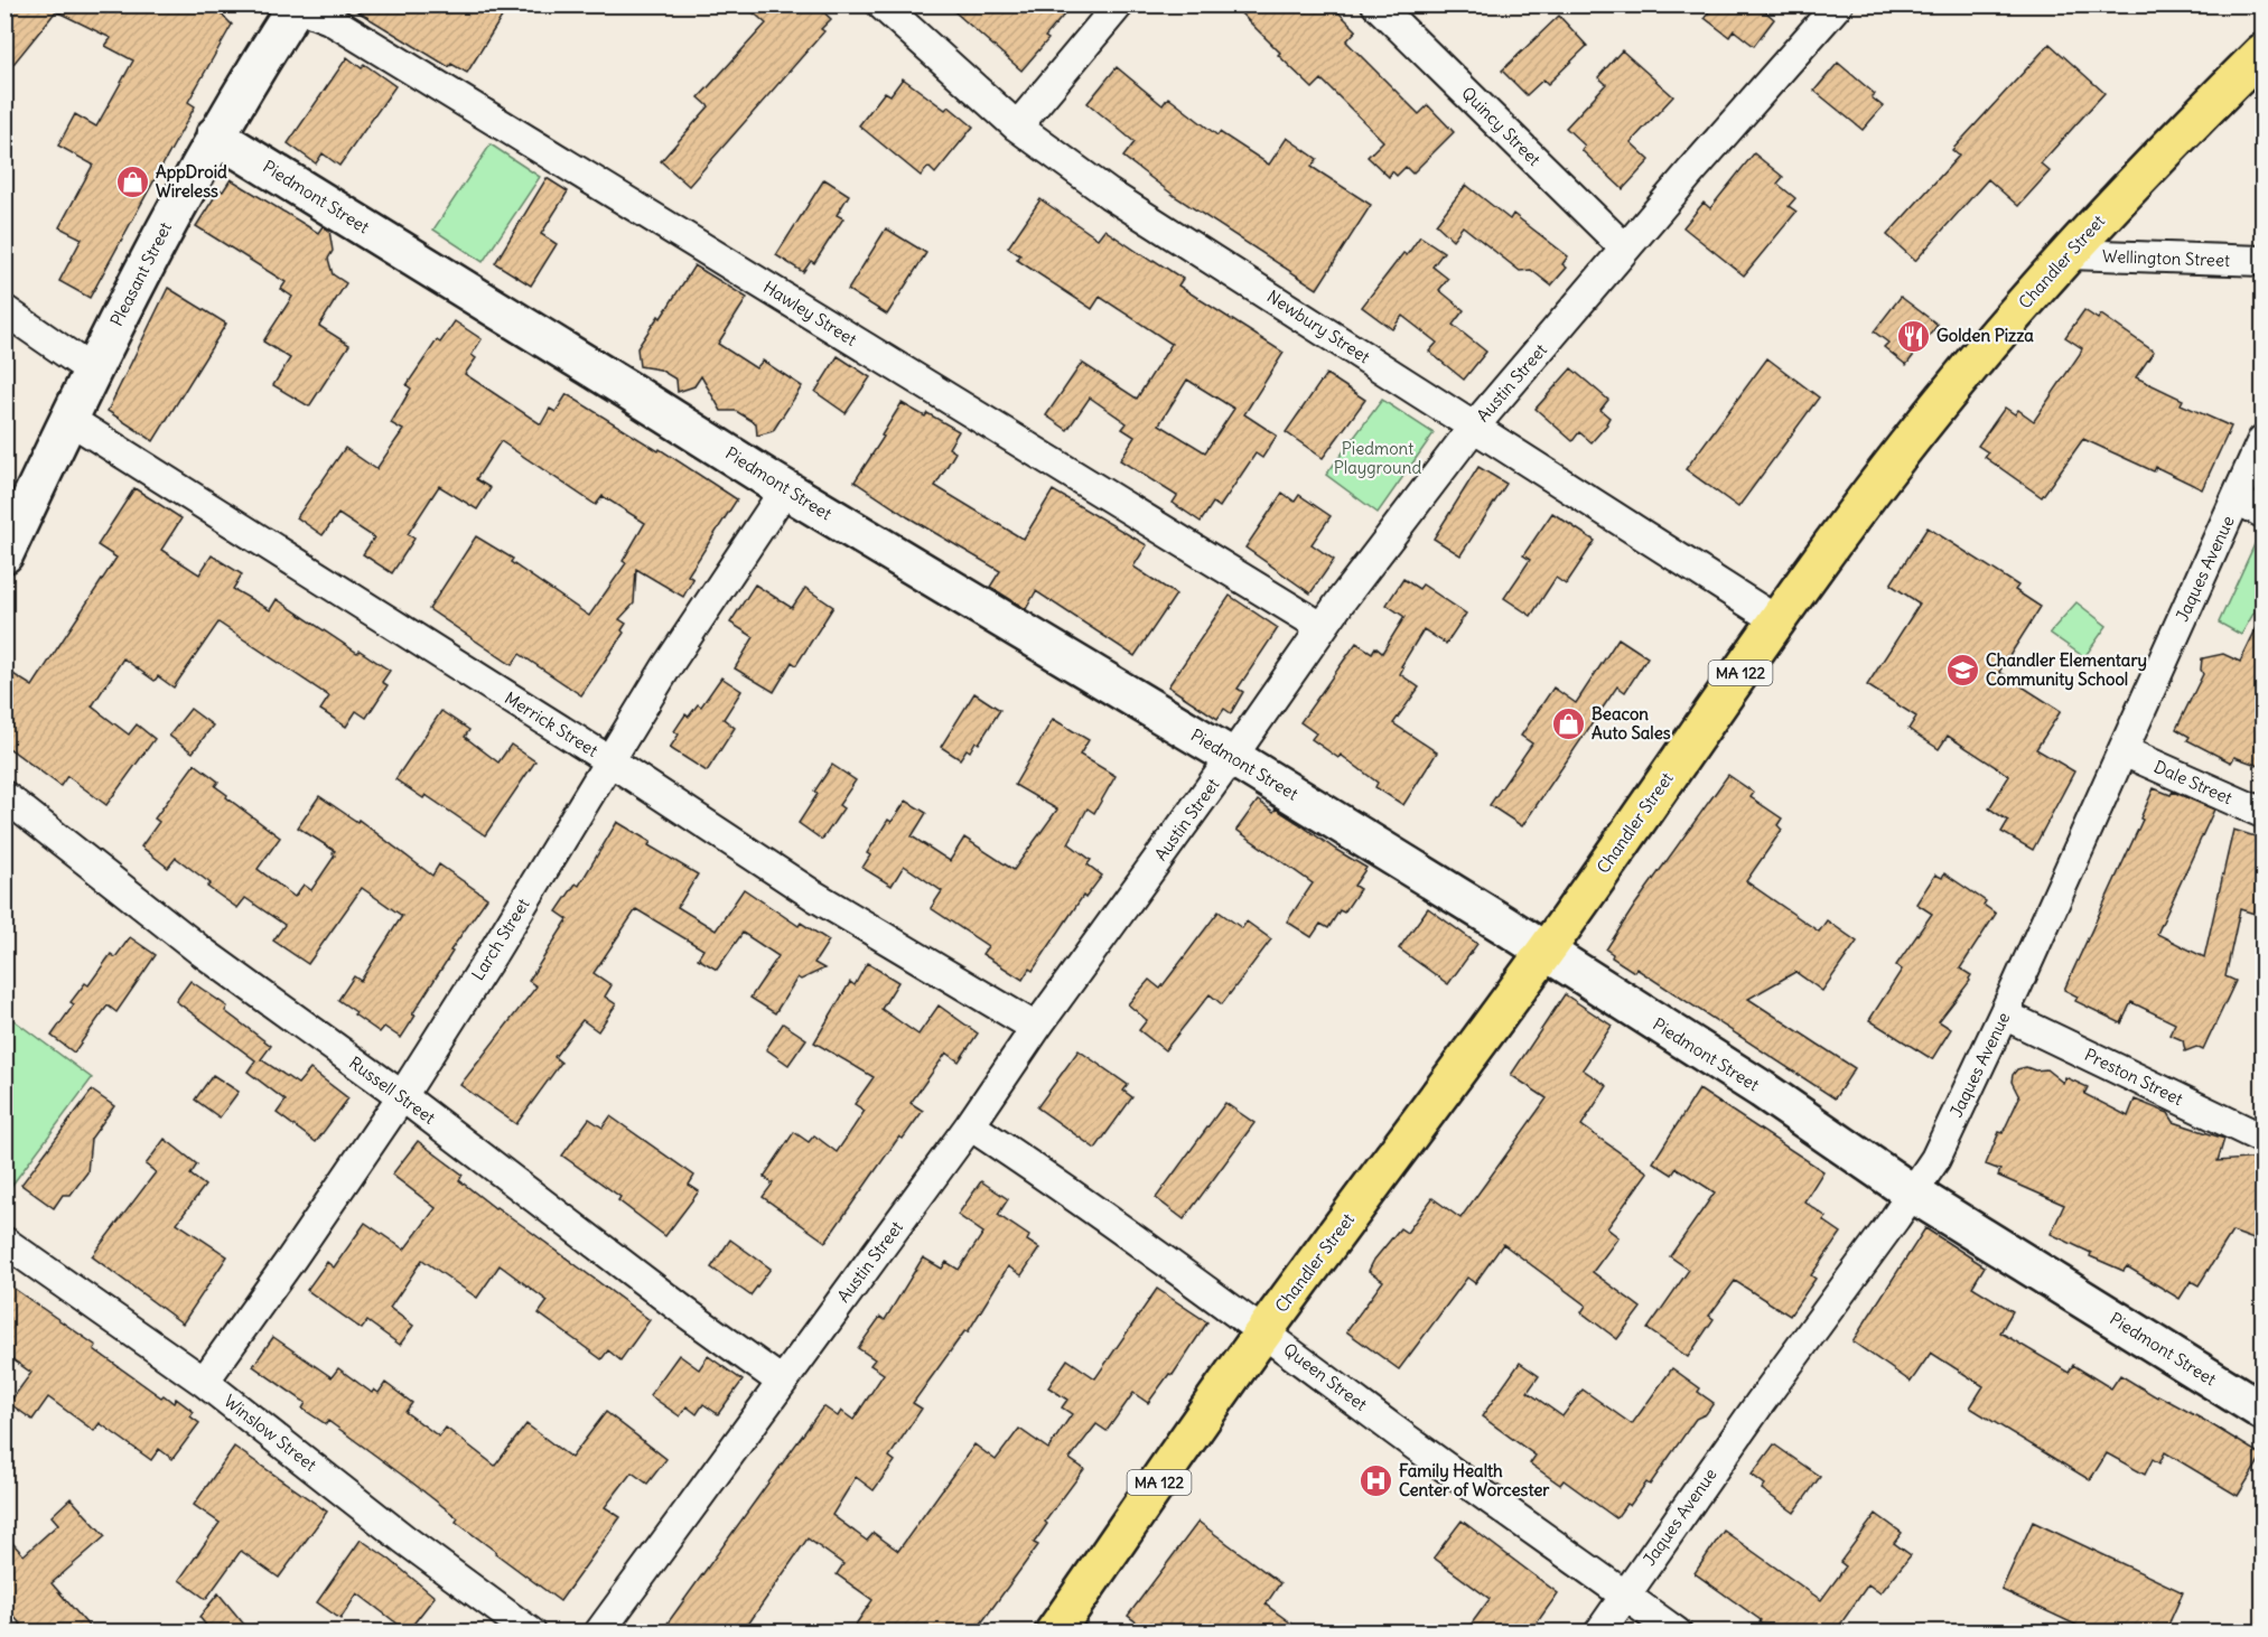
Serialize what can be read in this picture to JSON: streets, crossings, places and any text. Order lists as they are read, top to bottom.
{
  "streets": {
    "main road": ["Chandler Street", "MA 122"],
    "street": [
      "Quincy Street",
      "Piedmont Street",
      "Wellington Street",
      "Pleasant Street",
      "Hawley Street",
      "Newbury Street",
      "Austin Street",
      "Jaques Avenue",
      "Merrick Street",
      "Dale Street",
      "Larch Street",
      "Preston Street",
      "Russell Street",
      "Queen Street",
      "Winslow Street"
    ]
  },
  "crossings": [
    ["Quincy Street", "Austin Street"],
    ["Piedmont Street", "Chandler Street"],
    ["Piedmont Street", "Pleasant Street"],
    ["Piedmont Street", "Austin Street"],
    ["Piedmont Street", "Jaques Avenue"],
    ["Piedmont Street", "Larch Street"],
    ["Wellington Street", "Chandler Street"],
    ["Chandler Street", "Newbury Street"],
    ["Chandler Street", "Queen Street"],
    ["Pleasant Street", "Hawley Street"],
    ["Pleasant Street", "Merrick Street"],
    ["Hawley Street", "Austin Street"],
    ["Newbury Street", "Austin Street"],
    ["Austin Street", "Merrick Street"],
    ["Austin Street", "Russell Street"],
    ["Austin Street", "Queen Street"],
    ["Jaques Avenue", "Dale Street"],
    ["Jaques Avenue", "Preston Street"],
    ["Jaques Avenue", "Queen Street"],
    ["Merrick Street", "Larch Street"],
    ["Larch Street", "Russell Street"],
    ["Larch Street", "Winslow Street"]
  ],
  "parks": ["Piedmont Playground"],
  "places": {
    "shop": ["AppDroid Wireless", "Beacon Auto Sales"],
    "restaurant": ["Golden Pizza"],
    "school or university": ["Chandler Elementary Community School"],
    "hospital": ["Family Health Center of Worcester"]
  }
}
